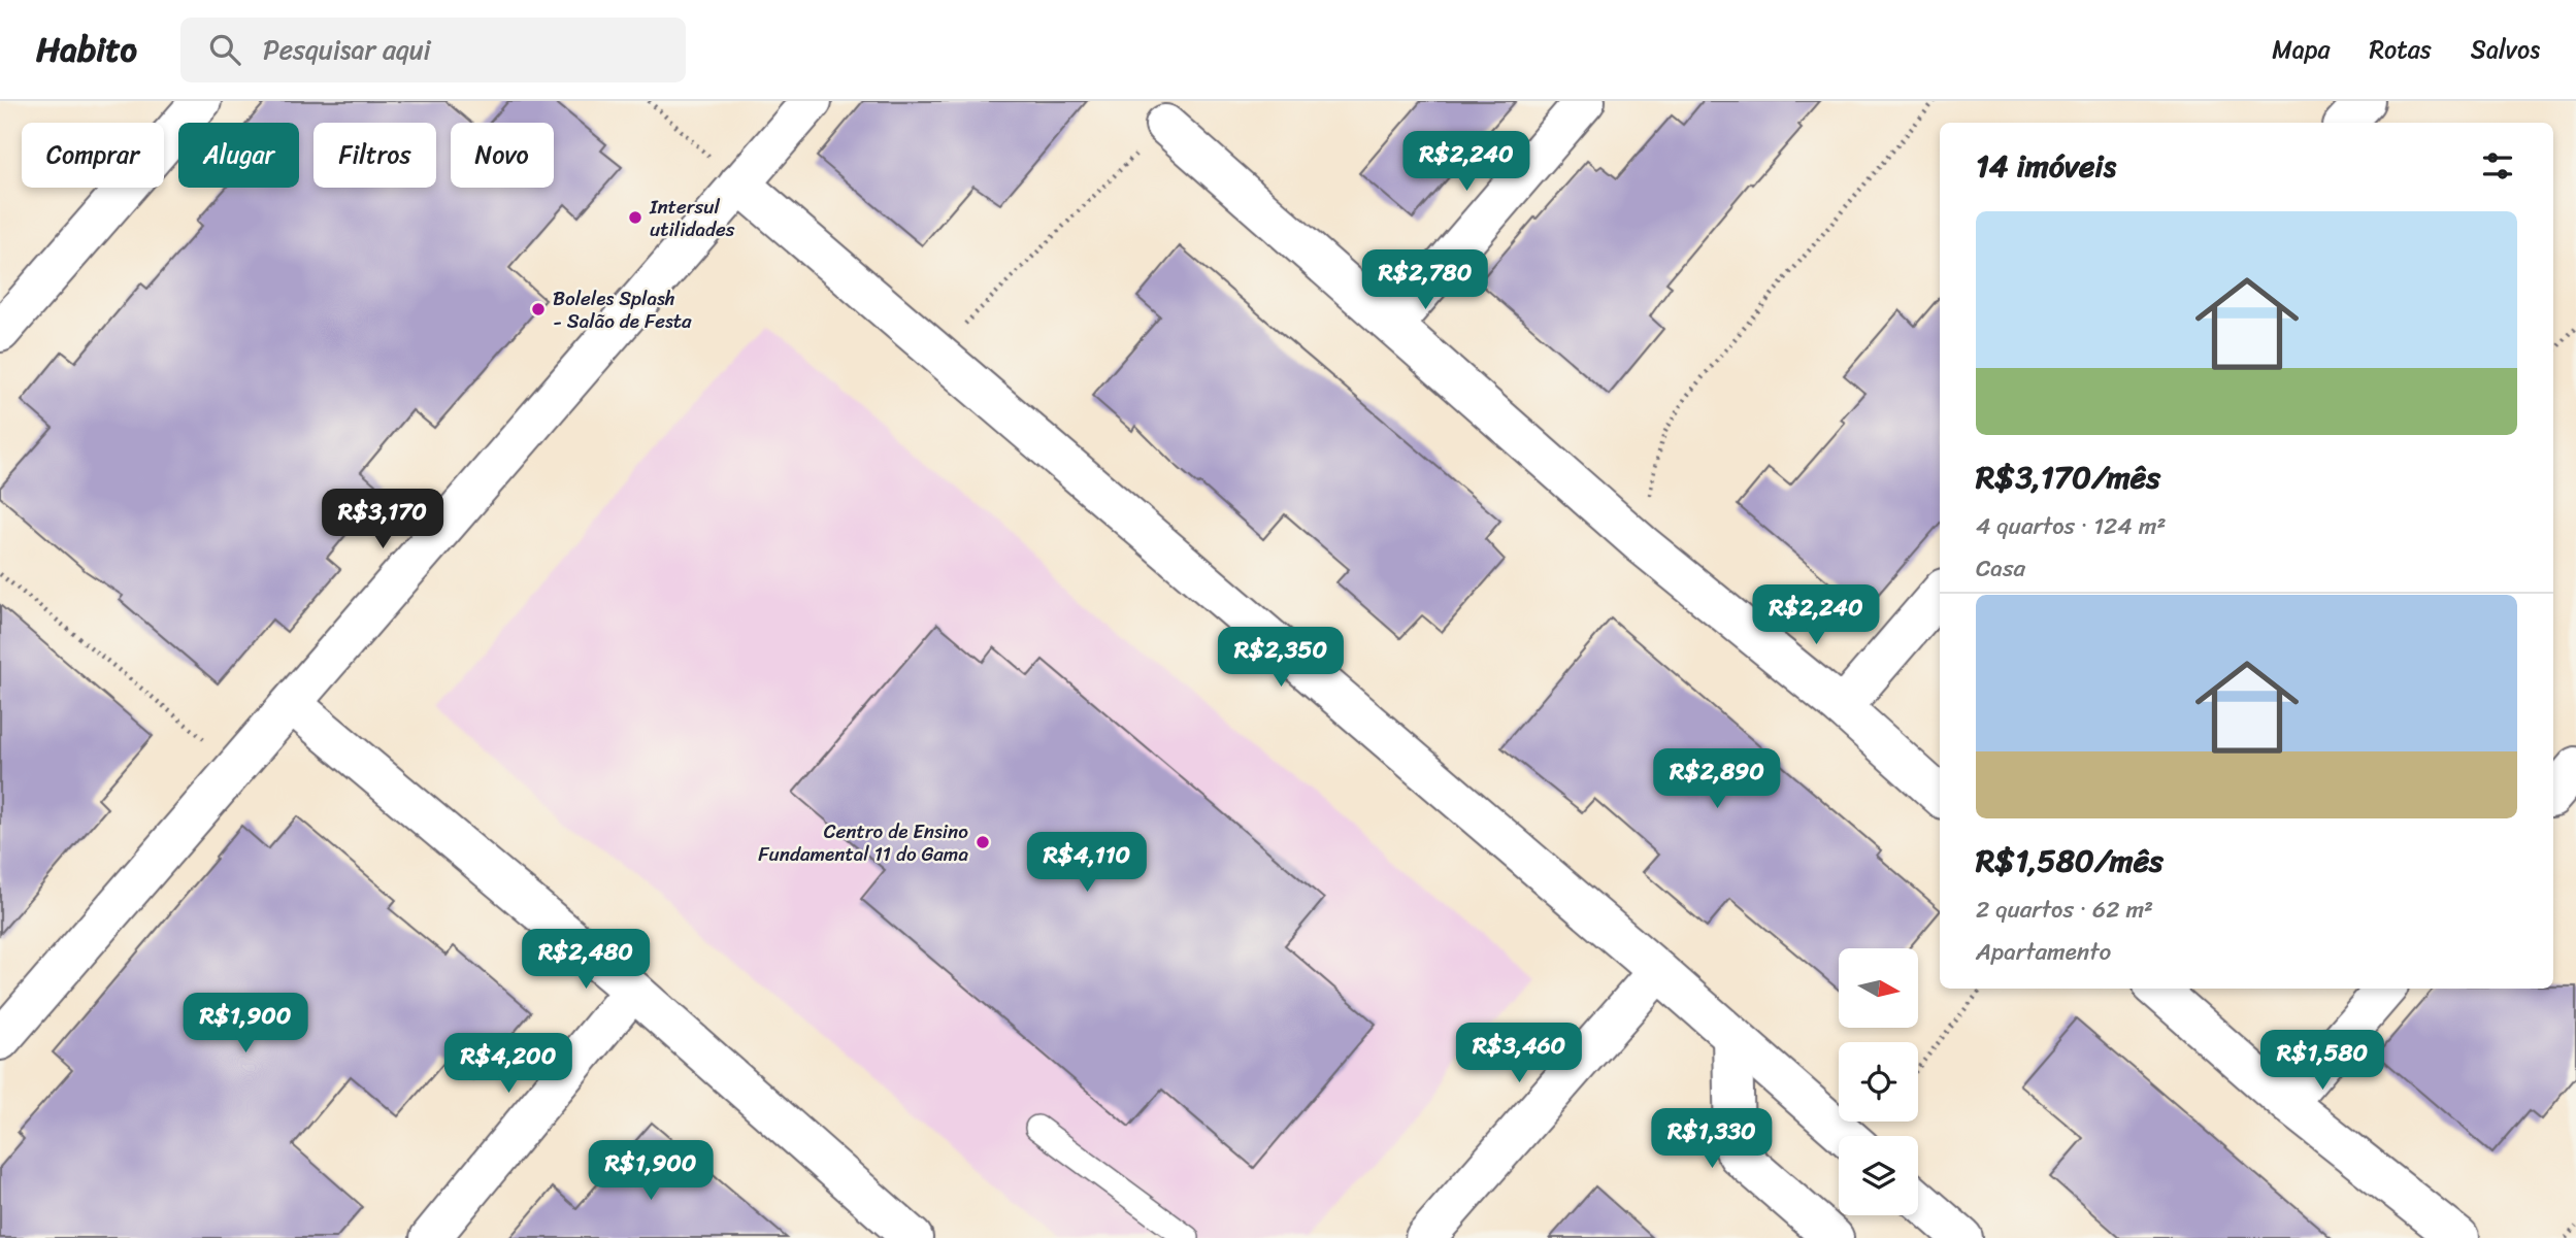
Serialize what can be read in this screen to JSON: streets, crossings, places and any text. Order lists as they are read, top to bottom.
{
  "places": ["Intersul utilidades", "Boleles Splash - Salão de Festa", "Centro de Ensino Fundamental 11 do Gama"],
  "north": "right",
  "page": {
    "header": "Habito",
    "search": "Pesquisar aqui",
    "nav": ["Mapa", "Rotas", "Salvos"],
    "chip": [
      "Comprar",
      "Alugar",
      "Filtros",
      "Novo"
    ],
    "heading": "14 imóveis",
    "price": [
      "R$2,240",
      "R$2,780",
      "R$3,170",
      "R$2,240",
      "R$2,350",
      "R$2,890",
      "R$4,110",
      "R$2,480",
      "R$1,900",
      "R$3,460",
      "R$1,580",
      "R$4,200",
      "R$1,330",
      "R$1,900"
    ],
    "list": [
      {
        "name": "R$3,170/mês",
        "note": "4 quartos · 124 m² · Casa"
      },
      {
        "name": "R$1,580/mês",
        "note": "2 quartos · 62 m² · Apartamento"
      }
    ]
  }
}
